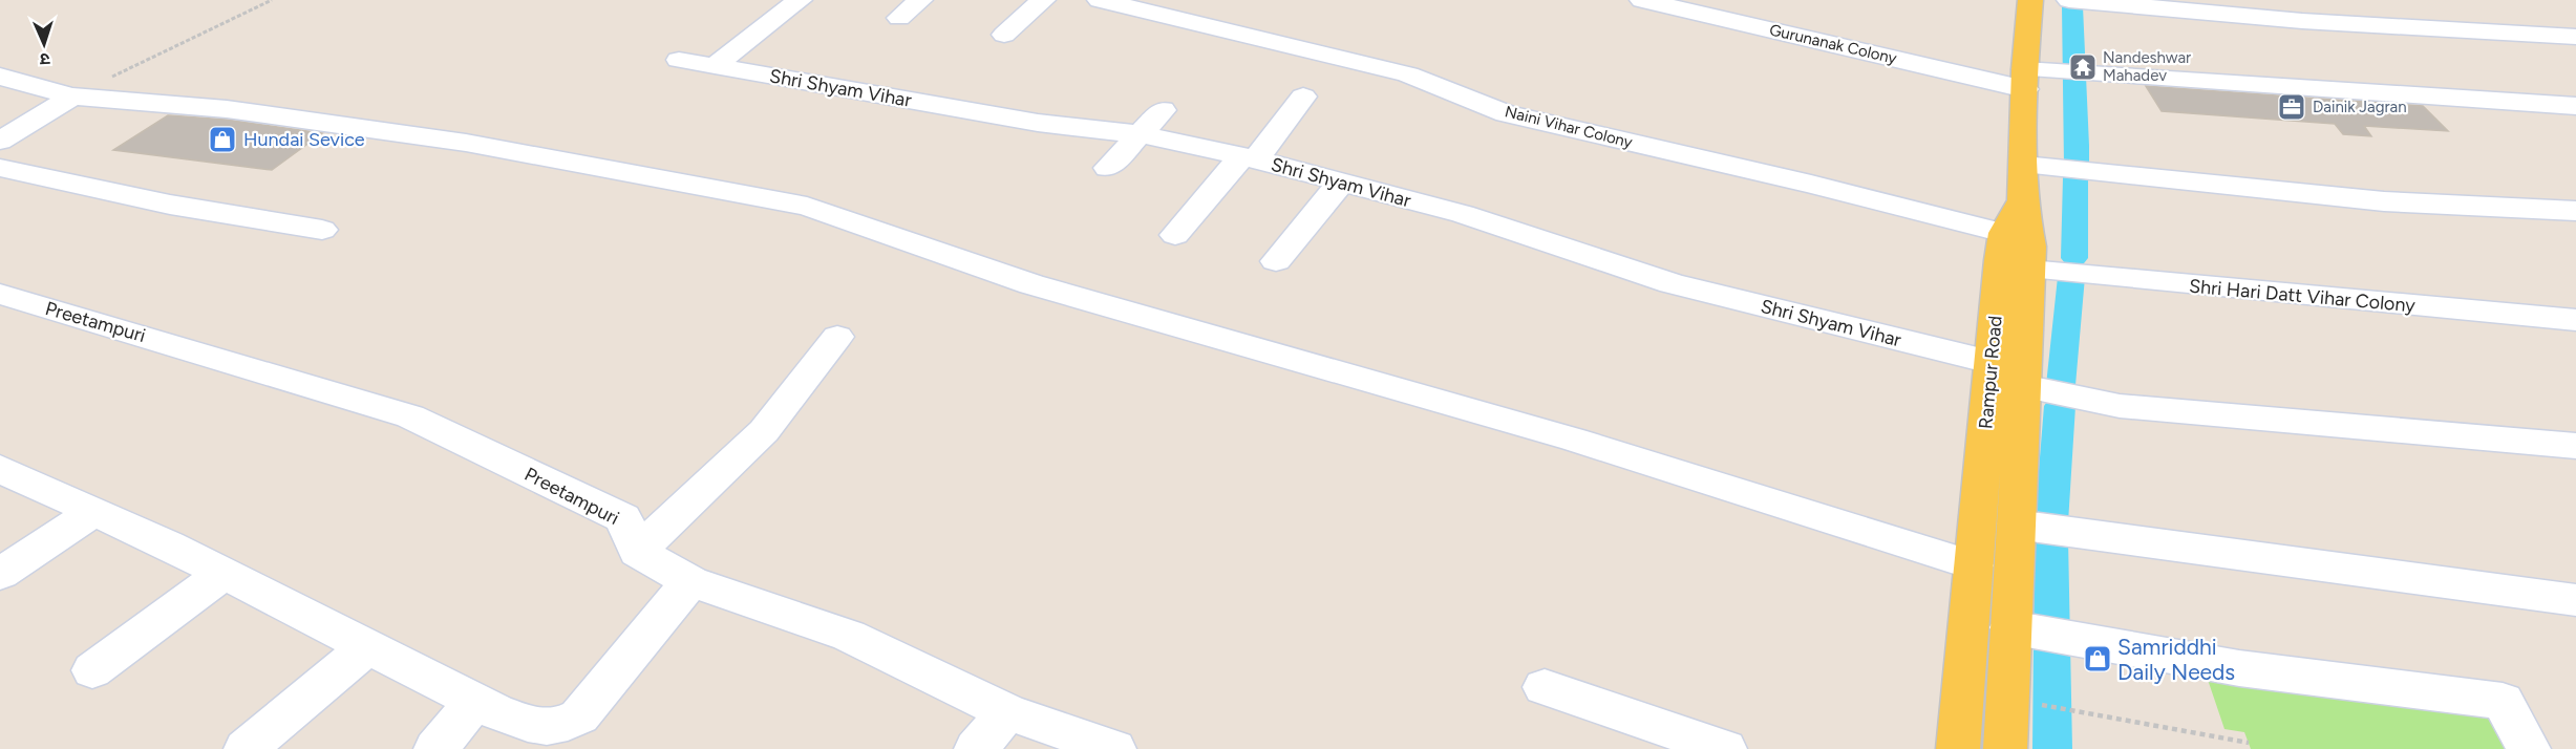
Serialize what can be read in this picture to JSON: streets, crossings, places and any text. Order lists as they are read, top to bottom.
{
  "streets": {
    "main road": ["Rampur Road"],
    "street": [
      "Gurunanak Colony",
      "Shri Shyam Vihar",
      "Naini Vihar Colony",
      "Shri Hari Datt Vihar Colony",
      "Preetampuri"
    ]
  },
  "crossings": [
    ["Gurunanak Colony", "Rampur Road"],
    ["Shri Shyam Vihar", "Rampur Road"],
    ["Naini Vihar Colony", "Rampur Road"]
  ],
  "places": {
    "temple": ["Nandeshwar Mahadev"],
    "office": ["Dainik Jagran"],
    "shop": ["Hundai Sevice", "Samriddhi Daily Needs"]
  },
  "north": "bottom"
}
